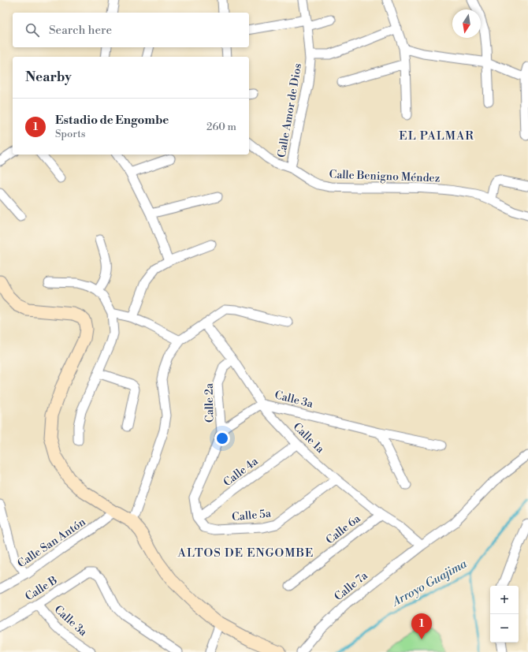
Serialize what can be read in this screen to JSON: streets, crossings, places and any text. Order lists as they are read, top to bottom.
{
  "streets": {
    "street": [
      "Calle Amor de Dios",
      "Calle Benigno Méndez",
      "Calle 3a",
      "Calle 2a",
      "Calle 1a",
      "Calle 4a",
      "Calle 5a",
      "Calle 6a",
      "Calle San Antón",
      "Calle 7a",
      "Calle B"
    ]
  },
  "crossings": [
    ["Calle Amor de Dios", "Calle Benigno Méndez"],
    ["Calle 3a", "Calle 2a"],
    ["Calle 3a", "Calle 1a"],
    ["Calle 3a", "Calle 4a"],
    ["Calle 3a", "Calle 5a"],
    ["Calle 3a", "Calle B"],
    ["Calle 2a", "Calle 1a"],
    ["Calle 1a", "Calle 4a"],
    ["Calle 1a", "Calle 5a"],
    ["Calle 1a", "Calle 6a"],
    ["Calle 1a", "Calle 7a"],
    ["Calle 4a", "Calle 5a"]
  ],
  "districts": ["EL PALMAR", "ALTOS DE ENGOMBE"],
  "water": ["Arroyo Guajima"],
  "north": "bottom",
  "page": {
    "search": "Search here",
    "heading": "Nearby",
    "list": [
      {
        "mark": "1",
        "name": "Estadio de Engombe",
        "note": "Sports",
        "value": "260 m"
      }
    ],
    "map_buttons": ["+", "−"],
    "pins": "1"
  }
}
